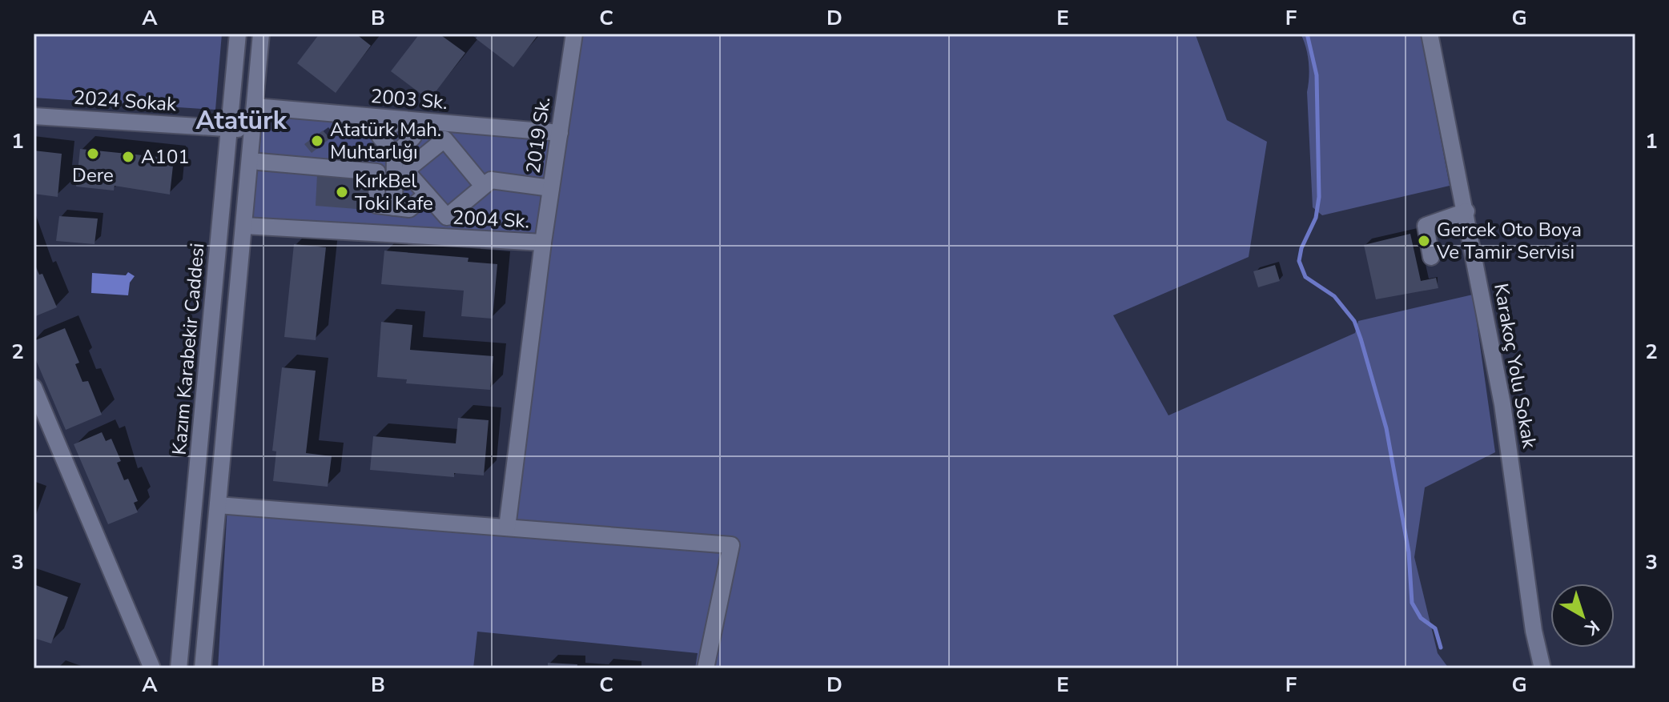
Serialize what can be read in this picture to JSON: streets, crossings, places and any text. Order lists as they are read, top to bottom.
{
  "streets": {
    "street": [
      "2003 Sk.",
      "2024 Sokak",
      "2019 Sk.",
      "2004 Sk.",
      "Kazım Karabekir Caddesi",
      "Karakoç Yolu Sokak"
    ]
  },
  "crossings": [
    ["2003 Sk.", "2019 Sk."],
    ["2024 Sokak", "Kazım Karabekir Caddesi"],
    ["2019 Sk.", "2004 Sk."]
  ],
  "districts": ["Atatürk"],
  "places": [
    "Atatürk Mah. Muhtarlığı",
    "Dere",
    "A101",
    "KırkBel Toki Kafe",
    "Gercek Oto Boya Ve Tamir Servisi"
  ],
  "north": "bottom right",
  "grid": {
    "columns": [
      "A",
      "B",
      "C",
      "D",
      "E",
      "F",
      "G"
    ],
    "rows": ["1", "2", "3"]
  }
}
